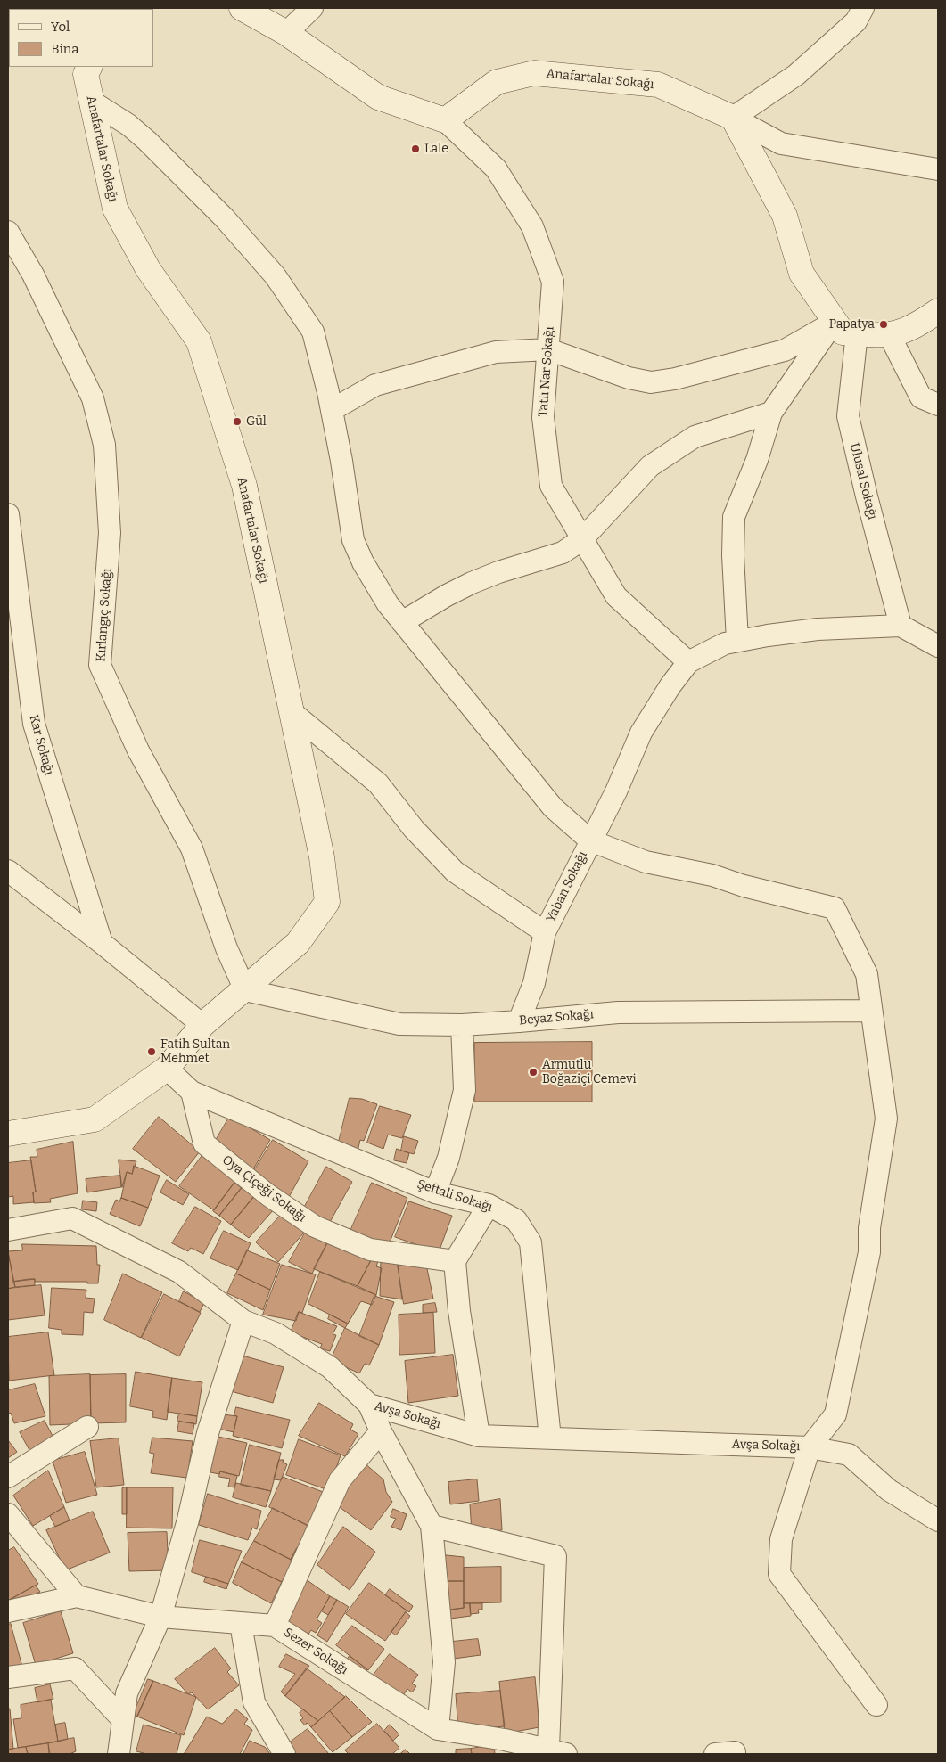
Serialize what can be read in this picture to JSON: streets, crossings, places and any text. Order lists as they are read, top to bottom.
{
  "streets": {
    "main road": ["Anafartalar Sokağı"],
    "street": [
      "Tatlı Nar Sokağı",
      "Ulusal Sokağı",
      "Kırlangıç Sokağı",
      "Kar Sokağı",
      "Yaban Sokağı",
      "Beyaz Sokağı",
      "Oya Çiçeği Sokağı",
      "Şeftali Sokağı",
      "Avşa Sokağı",
      "Sezer Sokağı"
    ]
  },
  "crossings": [
    ["Anafartalar Sokağı", "Tatlı Nar Sokağı"],
    ["Anafartalar Sokağı", "Kırlangıç Sokağı"],
    ["Anafartalar Sokağı", "Beyaz Sokağı"],
    ["Anafartalar Sokağı", "Şeftali Sokağı"],
    ["Tatlı Nar Sokağı", "Yaban Sokağı"],
    ["Kırlangıç Sokağı", "Beyaz Sokağı"],
    ["Yaban Sokağı", "Beyaz Sokağı"],
    ["Oya Çiçeği Sokağı", "Şeftali Sokağı"],
    ["Şeftali Sokağı", "Avşa Sokağı"]
  ],
  "places": [
    "Lale",
    "Papatya",
    "Gül",
    "Fatih Sultan Mehmet",
    "Armutlu Boğaziçi Cemevi"
  ],
  "legend": ["Yol", "Bina"]
}
